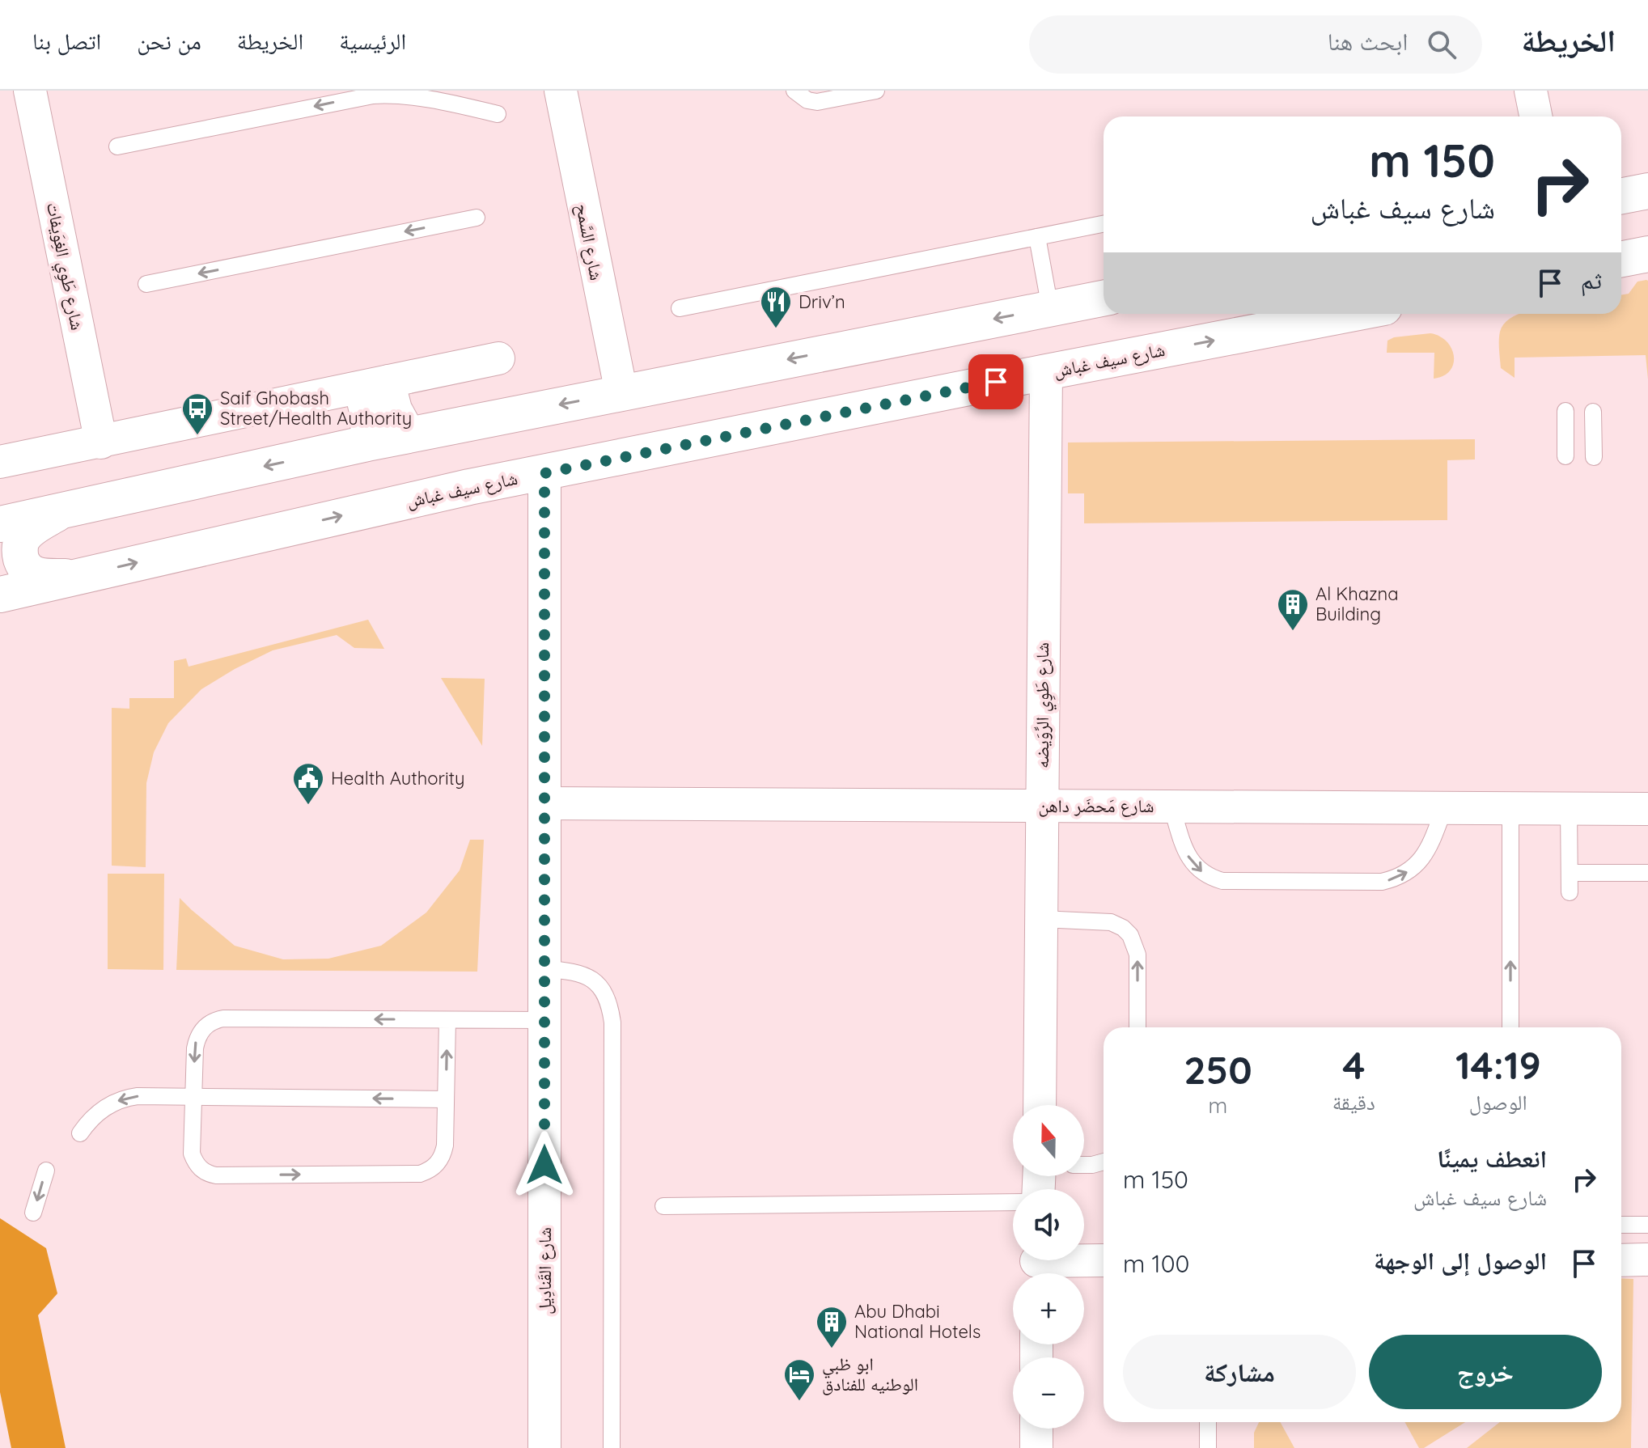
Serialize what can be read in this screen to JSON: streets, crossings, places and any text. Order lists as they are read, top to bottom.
{
  "streets": {
    "street": [
      "شارع السَّمح",
      "شارع طَوِي الغِوَيفات",
      "شارع سيف غباش",
      "شارع طَوِي الرِّوَيضه",
      "شارع مَحضَر داهن",
      "شارع القَنادِيل"
    ]
  },
  "crossings": [
    ["شارع سيف غباش", "شارع طَوِي الرِّوَيضه"],
    ["شارع سيف غباش", "شارع القَنادِيل"],
    ["شارع طَوِي الرِّوَيضه", "شارع مَحضَر داهن"],
    ["شارع مَحضَر داهن", "شارع القَنادِيل"]
  ],
  "places": {
    "restaurant": ["Driv’n"],
    "bus stop": ["Saif Ghobash Street/Health Authority"],
    "building": ["Al Khazna Building", "Abu Dhabi National Hotels"],
    "public building": ["Health Authority"],
    "hotel": ["ابو ظبي الوطنيه للفنادق"]
  },
  "north": "top",
  "page": {
    "header": "الخريطة",
    "search": "ابحث هنا",
    "nav": [
      "الرئيسية",
      "الخريطة",
      "من نحن",
      "اتصل بنا"
    ],
    "turn": ["150 m", "شارع سيف غباش"],
    "then": "ثم",
    "eta": [
      "14:19",
      "الوصول",
      "4",
      "دقيقة",
      "250",
      "m"
    ],
    "map_buttons": ["+", "−"],
    "list": [
      {
        "name": "انعطف يمينًا",
        "note": "شارع سيف غباش",
        "value": "150 m"
      },
      {
        "name": "الوصول إلى الوجهة",
        "value": "100 m"
      }
    ],
    "buttons": ["خروج", "مشاركة"]
  }
}
